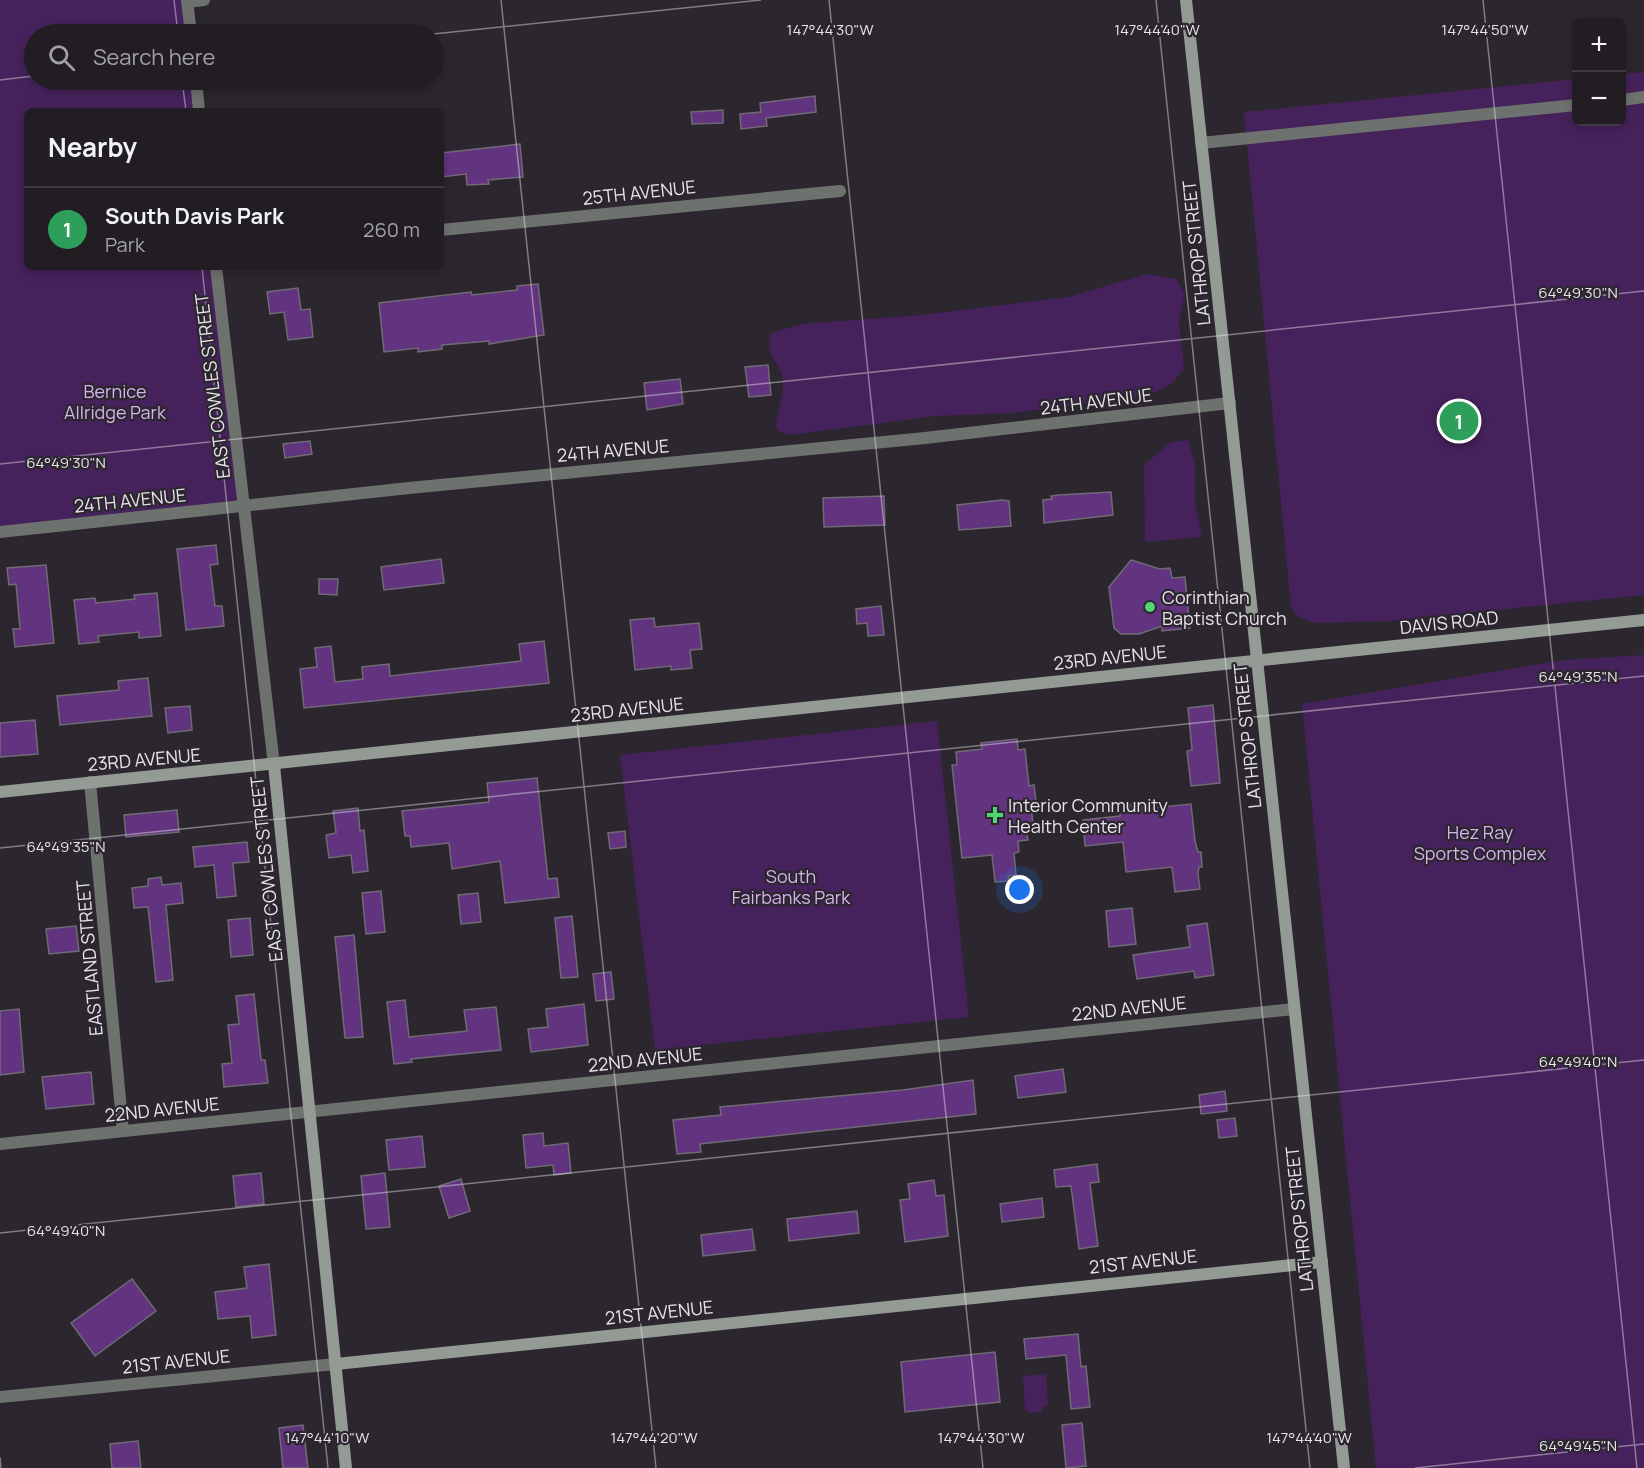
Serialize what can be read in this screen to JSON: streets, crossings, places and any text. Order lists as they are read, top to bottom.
{
  "streets": {
    "street": [
      "25TH AVENUE",
      "LATHROP STREET",
      "EAST COWLES STREET",
      "24TH AVENUE",
      "DAVIS ROAD",
      "23RD AVENUE",
      "EASTLAND STREET",
      "22ND AVENUE",
      "21ST AVENUE"
    ]
  },
  "crossings": [
    ["LATHROP STREET", "24TH AVENUE"],
    ["LATHROP STREET", "DAVIS ROAD"],
    ["LATHROP STREET", "23RD AVENUE"],
    ["LATHROP STREET", "22ND AVENUE"],
    ["LATHROP STREET", "21ST AVENUE"],
    ["EAST COWLES STREET", "24TH AVENUE"],
    ["EAST COWLES STREET", "23RD AVENUE"],
    ["EAST COWLES STREET", "22ND AVENUE"],
    ["EAST COWLES STREET", "21ST AVENUE"],
    ["DAVIS ROAD", "23RD AVENUE"],
    ["23RD AVENUE", "EASTLAND STREET"],
    ["EASTLAND STREET", "22ND AVENUE"]
  ],
  "parks": ["Bernice Allridge Park", "Hez Ray Sports Complex", "South Fairbanks Park"],
  "places": {
    "other": ["Corinthian Baptist Church"],
    "health": ["Interior Community Health Center"]
  },
  "page": {
    "map_buttons": ["+", "−"],
    "search": "Search here",
    "heading": "Nearby",
    "list": [
      {
        "mark": "1",
        "name": "South Davis Park",
        "note": "Park",
        "value": "260 m"
      }
    ],
    "pins": "1"
  },
  "coordinates": [
    "147°44'30\"W",
    "147°44'40\"W",
    "147°44'50\"W",
    "64°49'30\"N",
    "64°49'35\"N",
    "64°49'40\"N",
    "147°44'10\"W",
    "147°44'20\"W",
    "64°49'45\"N"
  ]
}
